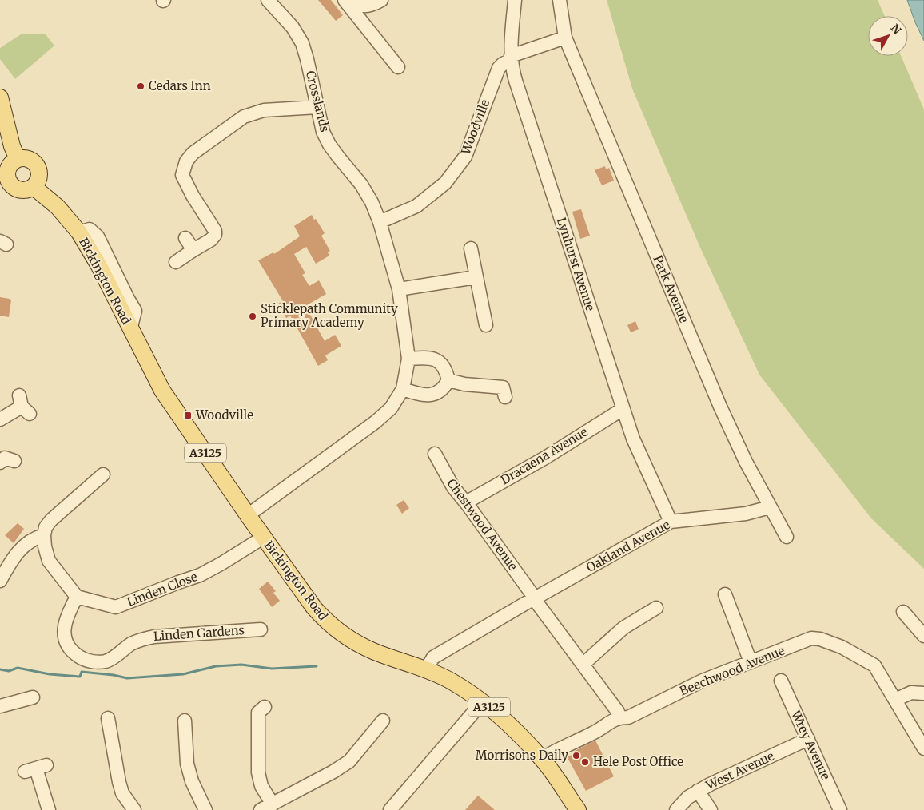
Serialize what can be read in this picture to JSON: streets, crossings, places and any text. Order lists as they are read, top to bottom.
{
  "streets": {
    "main road": ["Bickington Road", "A3125"],
    "street": [
      "Crosslands",
      "Woodville",
      "Lynhurst Avenue",
      "Park Avenue",
      "Dracaena Avenue",
      "Chestwood Avenue",
      "Oakland Avenue",
      "Linden Close",
      "Linden Gardens",
      "Beechwood Avenue",
      "Wrey Avenue",
      "West Avenue"
    ]
  },
  "crossings": [
    ["Crosslands", "Woodville"],
    ["Woodville", "Lynhurst Avenue"],
    ["Lynhurst Avenue", "Dracaena Avenue"],
    ["Lynhurst Avenue", "Oakland Avenue"],
    ["Bickington Road", "Oakland Avenue"],
    ["Bickington Road", "Linden Close"],
    ["Bickington Road", "Beechwood Avenue"],
    ["Park Avenue", "Oakland Avenue"],
    ["Dracaena Avenue", "Chestwood Avenue"],
    ["Chestwood Avenue", "Oakland Avenue"],
    ["Chestwood Avenue", "Beechwood Avenue"],
    ["Linden Close", "Linden Gardens"],
    ["Wrey Avenue", "West Avenue"]
  ],
  "places": {
    "other": [
      "Cedars Inn",
      "Sticklepath Community Primary Academy",
      "Morrisons Daily",
      "Hele Post Office"
    ],
    "transit": ["Woodville"]
  },
  "north": "top right"
}
